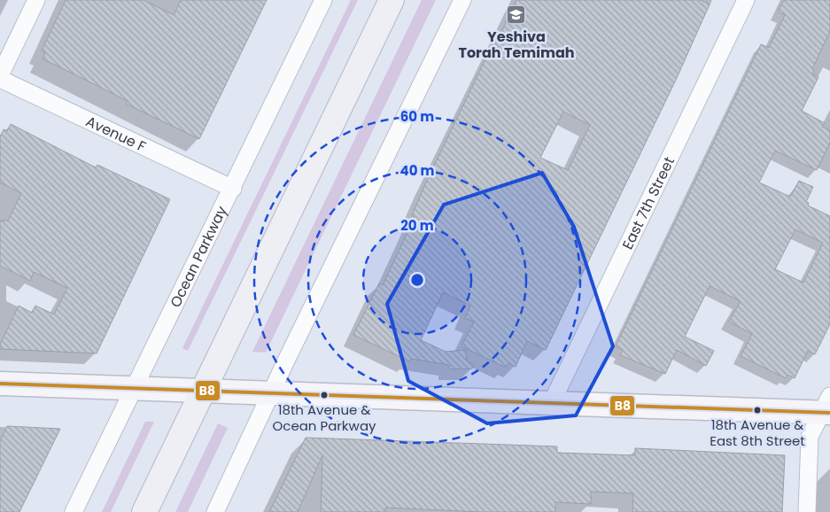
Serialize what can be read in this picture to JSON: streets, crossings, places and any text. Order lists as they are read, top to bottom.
{
  "streets": {
    "street": ["Avenue F", "East 7th Street", "Ocean Parkway"]
  },
  "crossings": [
    ["Avenue F", "Ocean Parkway"]
  ],
  "places": {
    "school or university": ["Yeshiva Torah Temimah"],
    "other": ["18th Avenue & Ocean Parkway", "18th Avenue & East 8th Street"]
  },
  "lines": ["transit line B8"],
  "rings": ["60 m", "40 m", "20 m"]
}
